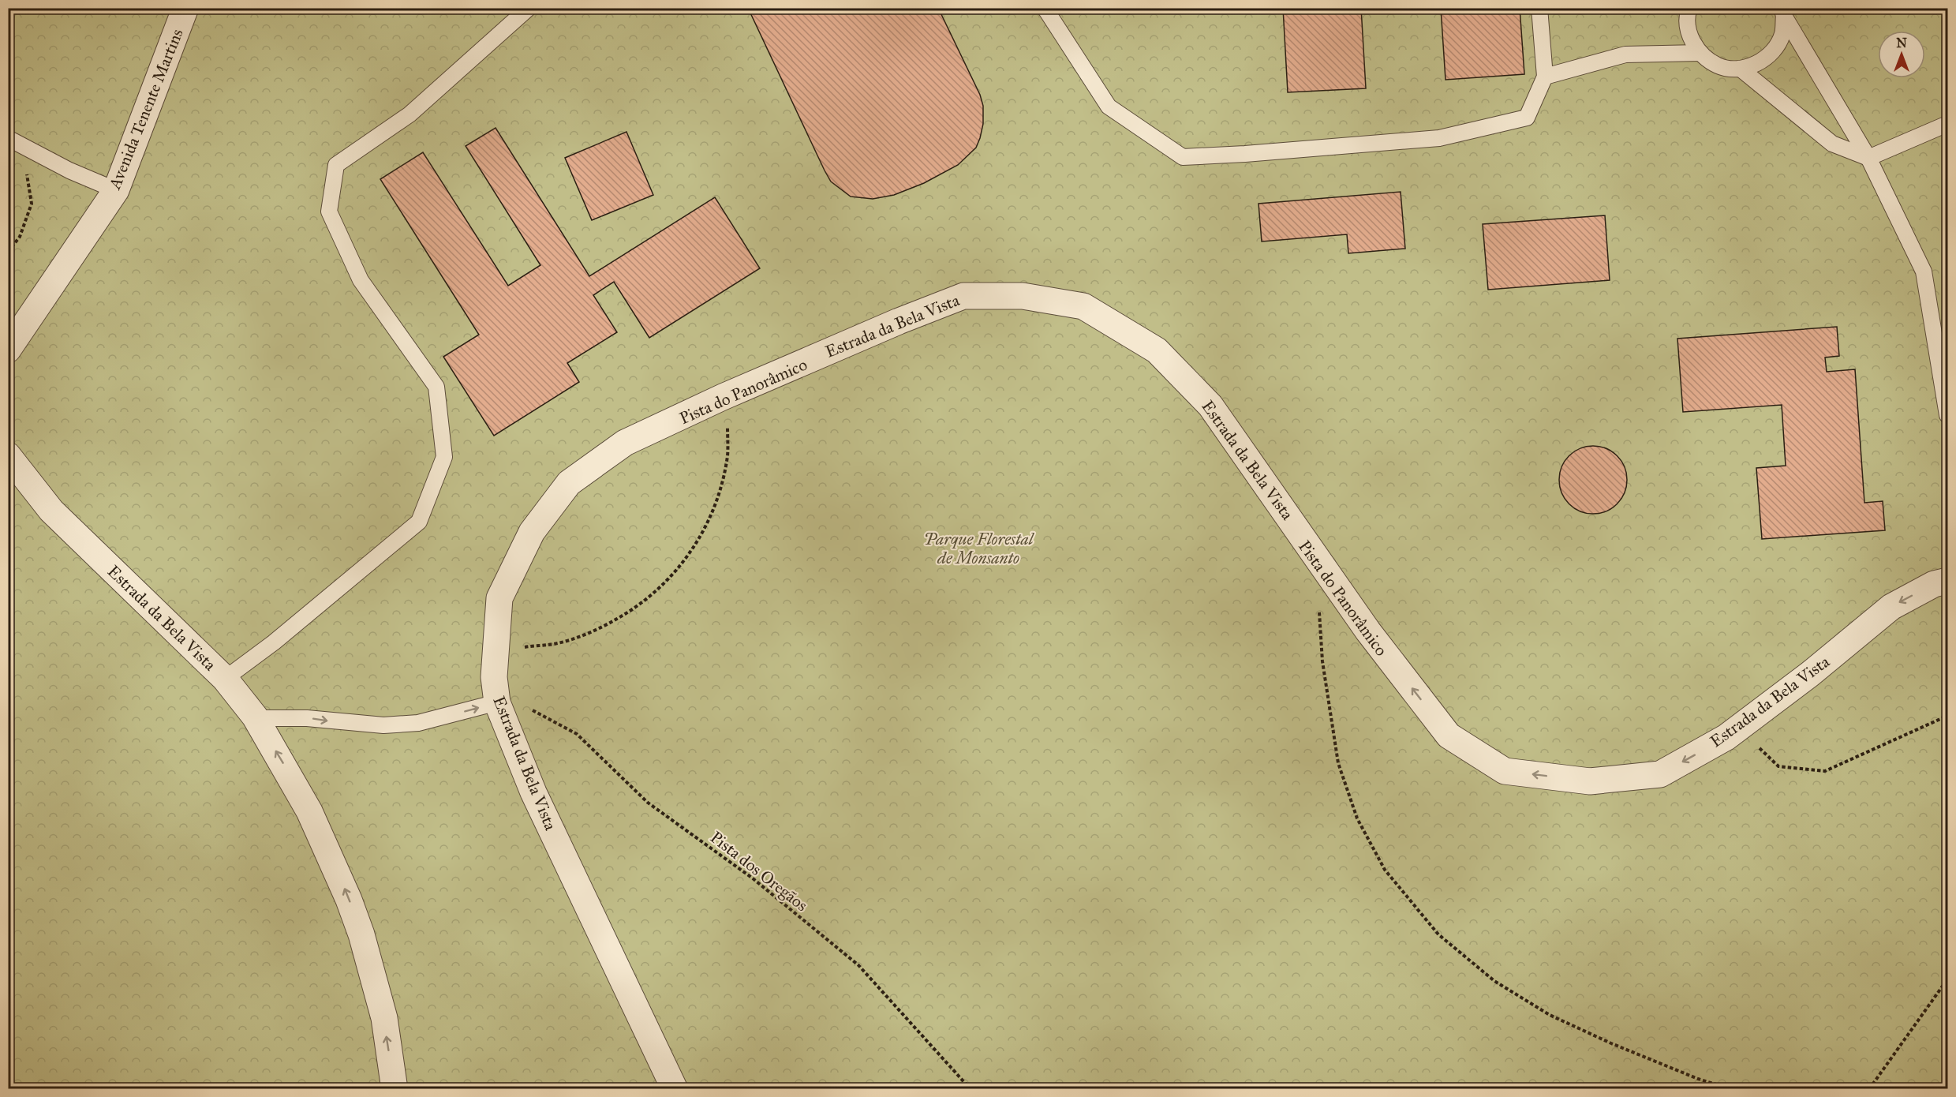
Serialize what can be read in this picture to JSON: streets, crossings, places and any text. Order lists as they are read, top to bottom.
{
  "streets": {
    "street": ["Avenida Tenente Martins", "Estrada da Bela Vista"],
    "path": ["Pista dos Oregãos"]
  },
  "parks": ["Parque Florestal de Monsanto"],
  "north": "top"
}
